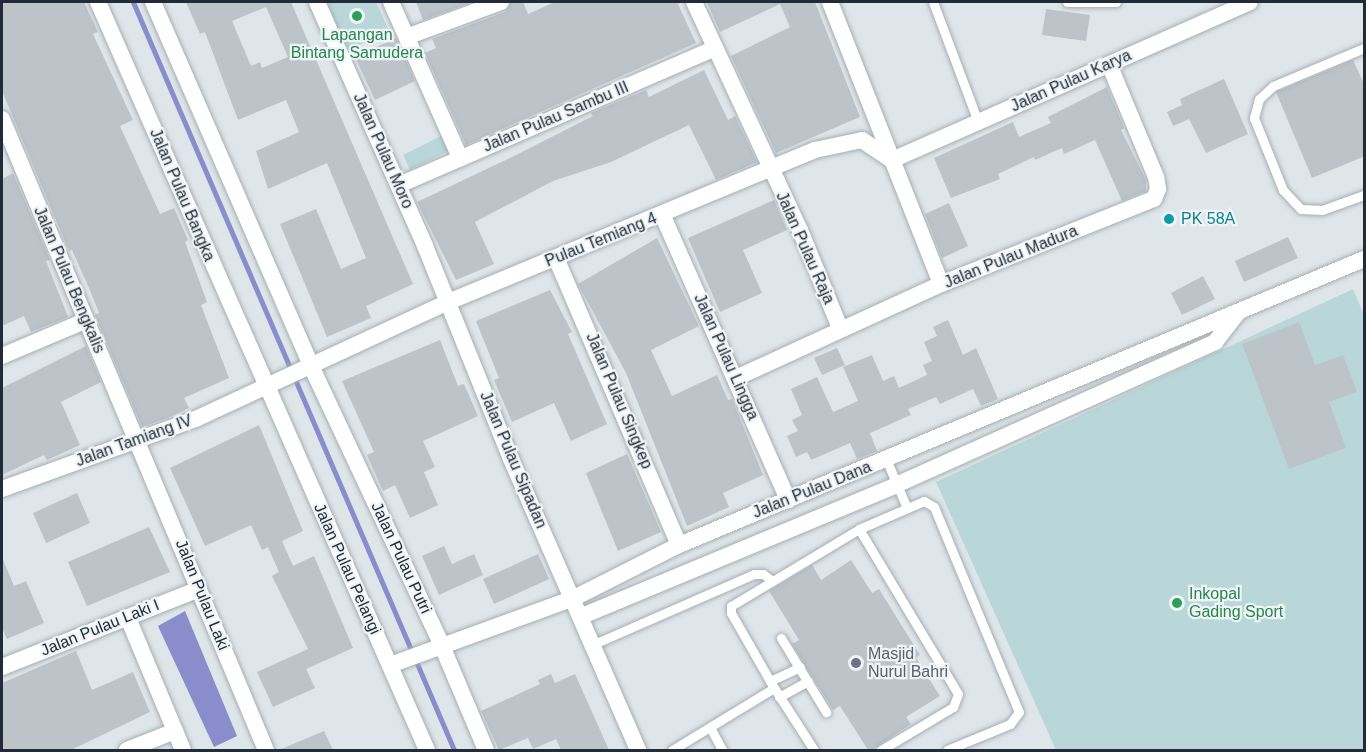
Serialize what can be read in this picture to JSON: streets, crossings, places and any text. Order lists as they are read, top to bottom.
{
  "streets": {
    "street": [
      "Jalan Pulau Karya",
      "Jalan Pulau Sambu III",
      "Jalan Pulau Moro",
      "Jalan Pulau Bangka",
      "Pulau Temiang 4",
      "Jalan Pulau Raja",
      "Jalan Pulau Madura",
      "Jalan Pulau Bengkalis",
      "Jalan Pulau Lingga",
      "Jalan Pulau Singkep",
      "Jalan Tamiang IV",
      "Jalan Pulau Sipadan",
      "Jalan Pulau Dana",
      "Jalan Pulau Putri",
      "Jalan Pulau Pelangi",
      "Jalan Pulau Laki",
      "Jalan Pulau Laki I"
    ]
  },
  "crossings": [
    ["Jalan Pulau Karya", "Pulau Temiang 4"],
    ["Jalan Pulau Karya", "Jalan Pulau Madura"],
    ["Jalan Pulau Sambu III", "Jalan Pulau Moro"],
    ["Jalan Pulau Sambu III", "Jalan Pulau Raja"],
    ["Jalan Pulau Moro", "Pulau Temiang 4"],
    ["Jalan Pulau Moro", "Jalan Pulau Sipadan"],
    ["Jalan Pulau Bangka", "Jalan Tamiang IV"],
    ["Jalan Pulau Bangka", "Jalan Pulau Pelangi"],
    ["Pulau Temiang 4", "Jalan Pulau Raja"],
    ["Pulau Temiang 4", "Jalan Pulau Lingga"],
    ["Pulau Temiang 4", "Jalan Pulau Singkep"],
    ["Pulau Temiang 4", "Jalan Tamiang IV"],
    ["Pulau Temiang 4", "Jalan Pulau Sipadan"],
    ["Pulau Temiang 4", "Jalan Pulau Putri"],
    ["Jalan Pulau Raja", "Jalan Pulau Madura"],
    ["Jalan Pulau Madura", "Jalan Pulau Lingga"],
    ["Jalan Pulau Bengkalis", "Jalan Tamiang IV"],
    ["Jalan Pulau Bengkalis", "Jalan Pulau Laki"],
    ["Jalan Pulau Lingga", "Jalan Pulau Dana"],
    ["Jalan Pulau Singkep", "Jalan Pulau Dana"],
    ["Jalan Tamiang IV", "Jalan Pulau Putri"],
    ["Jalan Tamiang IV", "Jalan Pulau Pelangi"],
    ["Jalan Tamiang IV", "Jalan Pulau Laki"],
    ["Jalan Pulau Sipadan", "Jalan Pulau Dana"],
    ["Jalan Pulau Dana", "Jalan Pulau Putri"],
    ["Jalan Pulau Dana", "Jalan Pulau Pelangi"],
    ["Jalan Pulau Laki", "Jalan Pulau Laki I"]
  ],
  "places": [
    "Lapangan Bintang Samudera",
    "PK 58A",
    "Inkopal Gading Sport",
    "Masjid Nurul Bahri"
  ]
}
